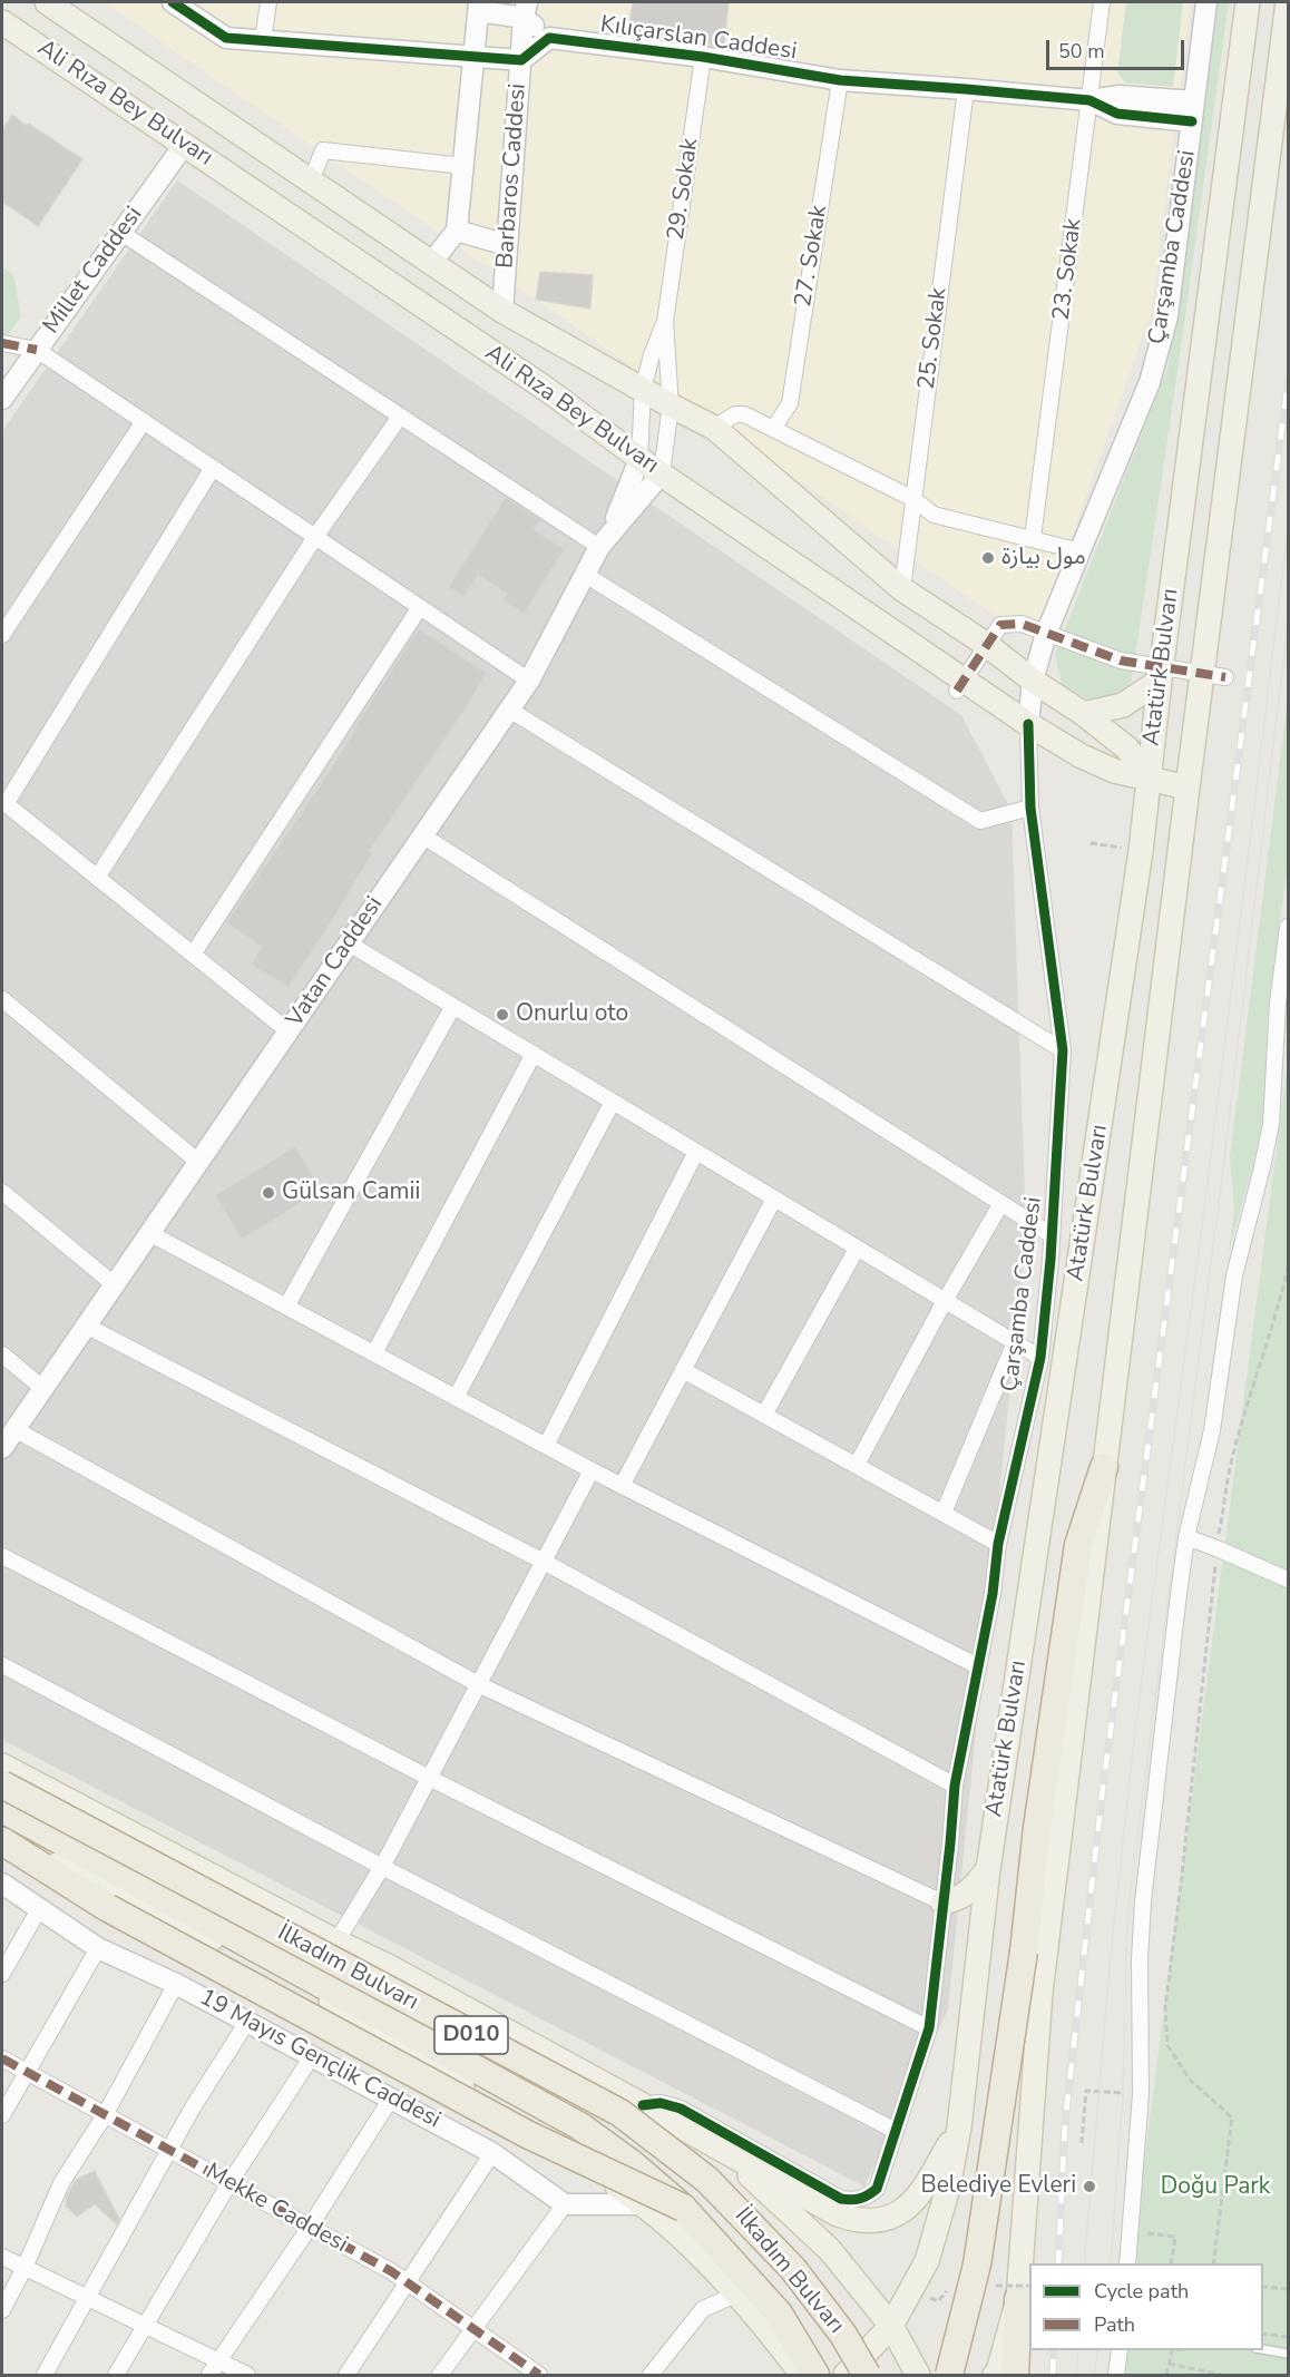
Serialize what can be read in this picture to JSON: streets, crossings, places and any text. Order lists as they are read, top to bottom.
{
  "streets": {
    "highway": ["İlkadım Bulvarı", "D010"],
    "main road": [
      "Kılıçarslan Caddesi",
      "Ali Rıza Bey Bulvarı",
      "Barbaros Caddesi",
      "Çarşamba Caddesi",
      "Millet Caddesi",
      "Atatürk Bulvarı",
      "Vatan Caddesi",
      "19 Mayıs Gençlik Caddesi"
    ],
    "street": [
      "29. Sokak",
      "27. Sokak",
      "23. Sokak",
      "25. Sokak",
      "Mekke Caddesi"
    ]
  },
  "crossings": [
    ["Kılıçarslan Caddesi", "29. Sokak"],
    ["Kılıçarslan Caddesi", "Çarşamba Caddesi"],
    ["Kılıçarslan Caddesi", "27. Sokak"],
    ["Kılıçarslan Caddesi", "23. Sokak"],
    ["Kılıçarslan Caddesi", "25. Sokak"],
    ["Ali Rıza Bey Bulvarı", "Barbaros Caddesi"],
    ["Ali Rıza Bey Bulvarı", "Çarşamba Caddesi"],
    ["Ali Rıza Bey Bulvarı", "Millet Caddesi"],
    ["Ali Rıza Bey Bulvarı", "25. Sokak"],
    ["Ali Rıza Bey Bulvarı", "Atatürk Bulvarı"],
    ["Ali Rıza Bey Bulvarı", "Vatan Caddesi"],
    ["Çarşamba Caddesi", "İlkadım Bulvarı"]
  ],
  "parks": ["Doğu Park"],
  "places": [
    "مول بيازة",
    "Onurlu oto",
    "Gülsan Camii",
    "Belediye Evleri"
  ],
  "legend": ["Cycle path", "Path"],
  "scale_bar": "50 m"
}
